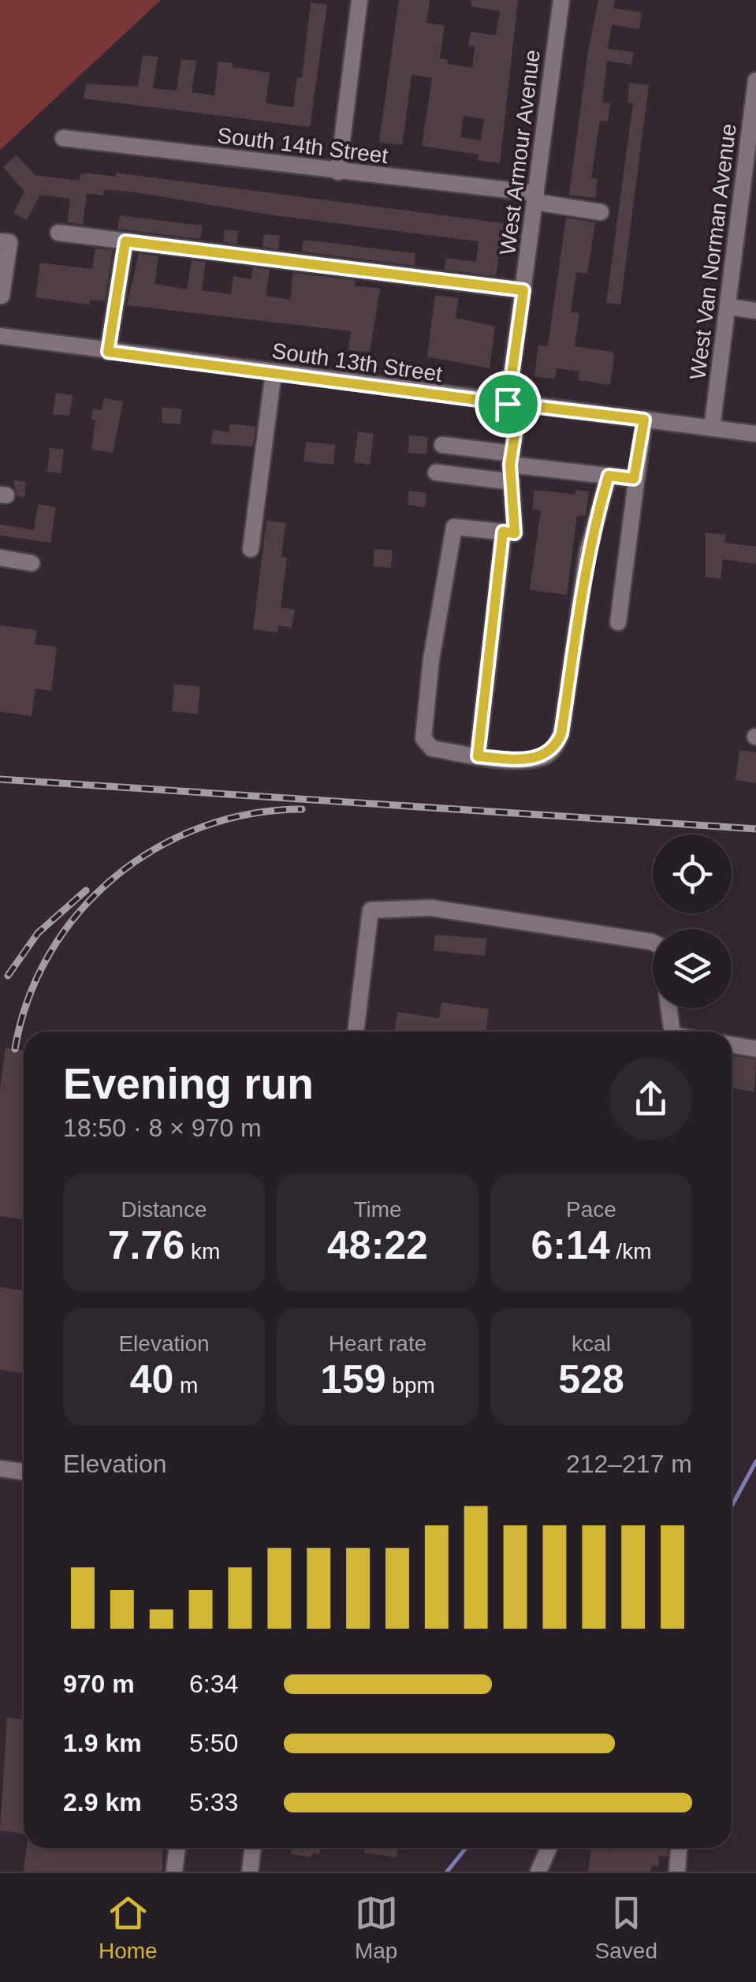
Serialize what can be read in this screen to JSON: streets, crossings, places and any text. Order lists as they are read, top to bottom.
{
  "streets": {
    "street": [
      "South 14th Street",
      "West Armour Avenue",
      "West Van Norman Avenue",
      "South 13th Street"
    ]
  },
  "crossings": [
    ["South 14th Street", "West Armour Avenue"],
    ["West Armour Avenue", "South 13th Street"],
    ["West Van Norman Avenue", "South 13th Street"]
  ],
  "page": {
    "heading": ["Evening run", "18:50 · 8 × 970 m"],
    "stats": [
      ["Distance", "7.76 km"],
      ["Time", "48:22"],
      ["Pace", "6:14 /km"],
      ["Elevation", "40 m"],
      ["Heart rate", "159 bpm"],
      ["kcal", "528"]
    ],
    "chart": ["Elevation", "212–217 m"],
    "list": [
      {
        "name": "970 m",
        "note": "6:34"
      },
      {
        "name": "1.9 km",
        "note": "5:50"
      },
      {
        "name": "2.9 km",
        "note": "5:33"
      }
    ],
    "tabs": ["Home", "Map", "Saved"]
  }
}
